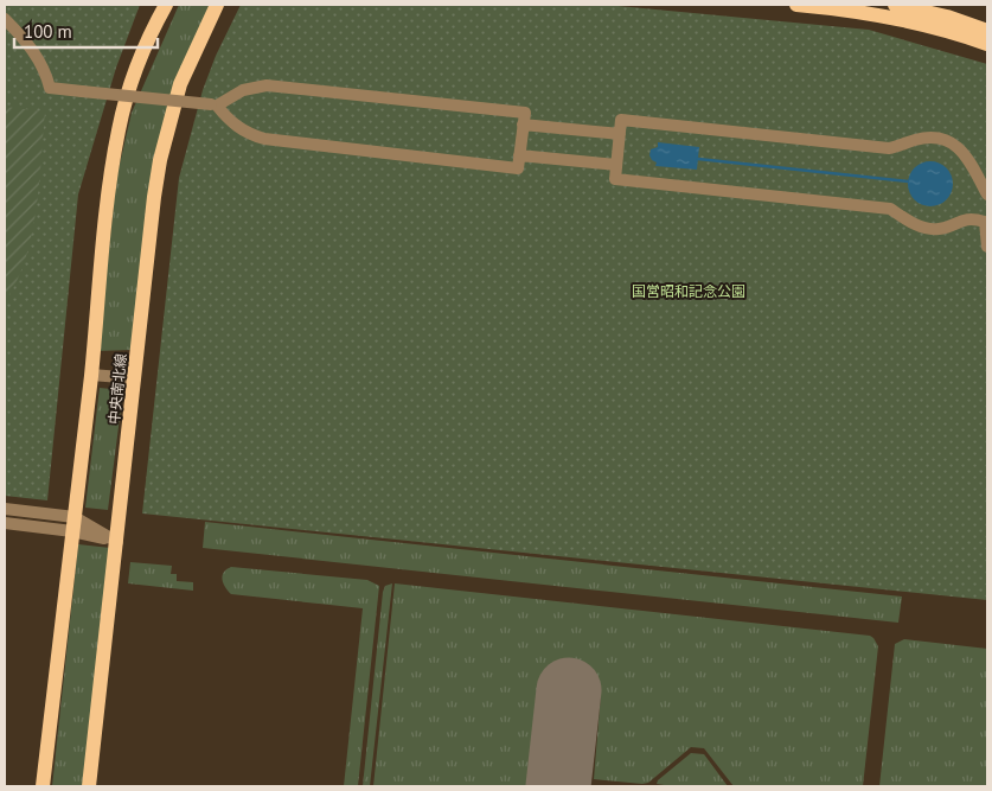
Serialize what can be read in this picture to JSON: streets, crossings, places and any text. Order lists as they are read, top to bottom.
{
  "streets": {
    "main road": ["中央南北線"]
  },
  "parks": ["国営昭和記念公園"],
  "scale_bar": "100 m"
}
